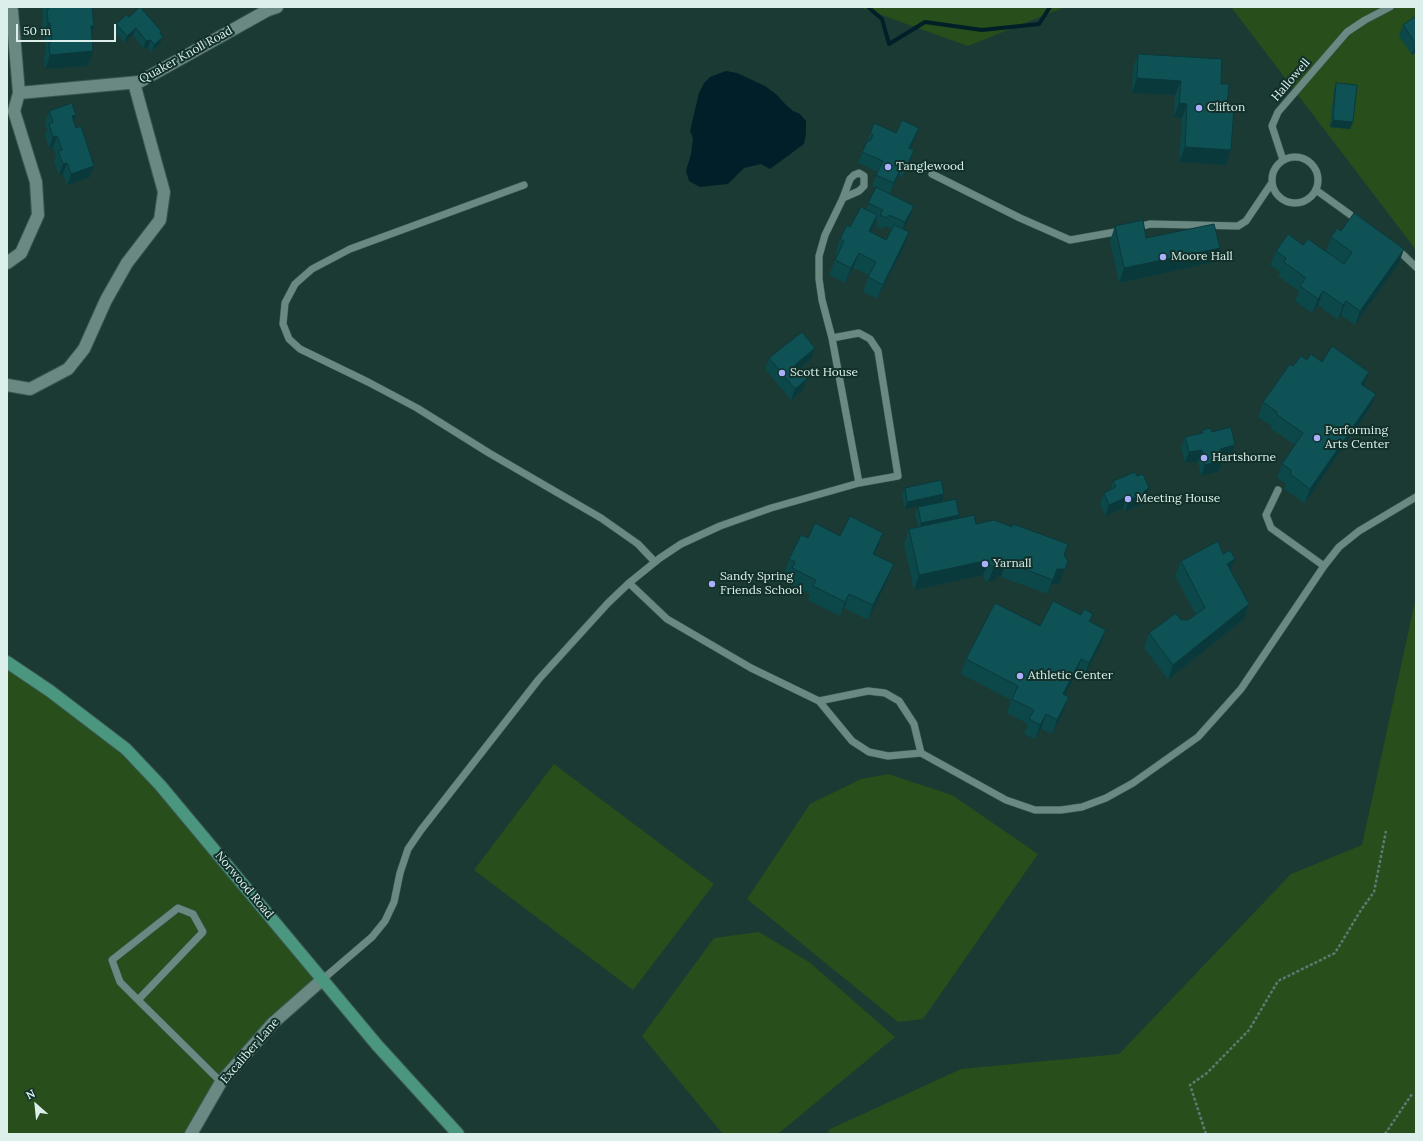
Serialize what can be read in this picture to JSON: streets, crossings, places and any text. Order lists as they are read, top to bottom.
{
  "streets": {
    "main road": ["Norwood Road"],
    "street": ["Quaker Knoll Road", "Excaliber Lane"],
    "lane": ["Hallowell"]
  },
  "crossings": [
    ["Norwood Road", "Excaliber Lane"]
  ],
  "places": [
    "Clifton",
    "Tanglewood",
    "Moore Hall",
    "Scott House",
    "Performing Arts Center",
    "Hartshorne",
    "Meeting House",
    "Yarnall",
    "Sandy Spring Friends School",
    "Athletic Center"
  ],
  "scale_bar": "50 m",
  "north": "top left"
}
